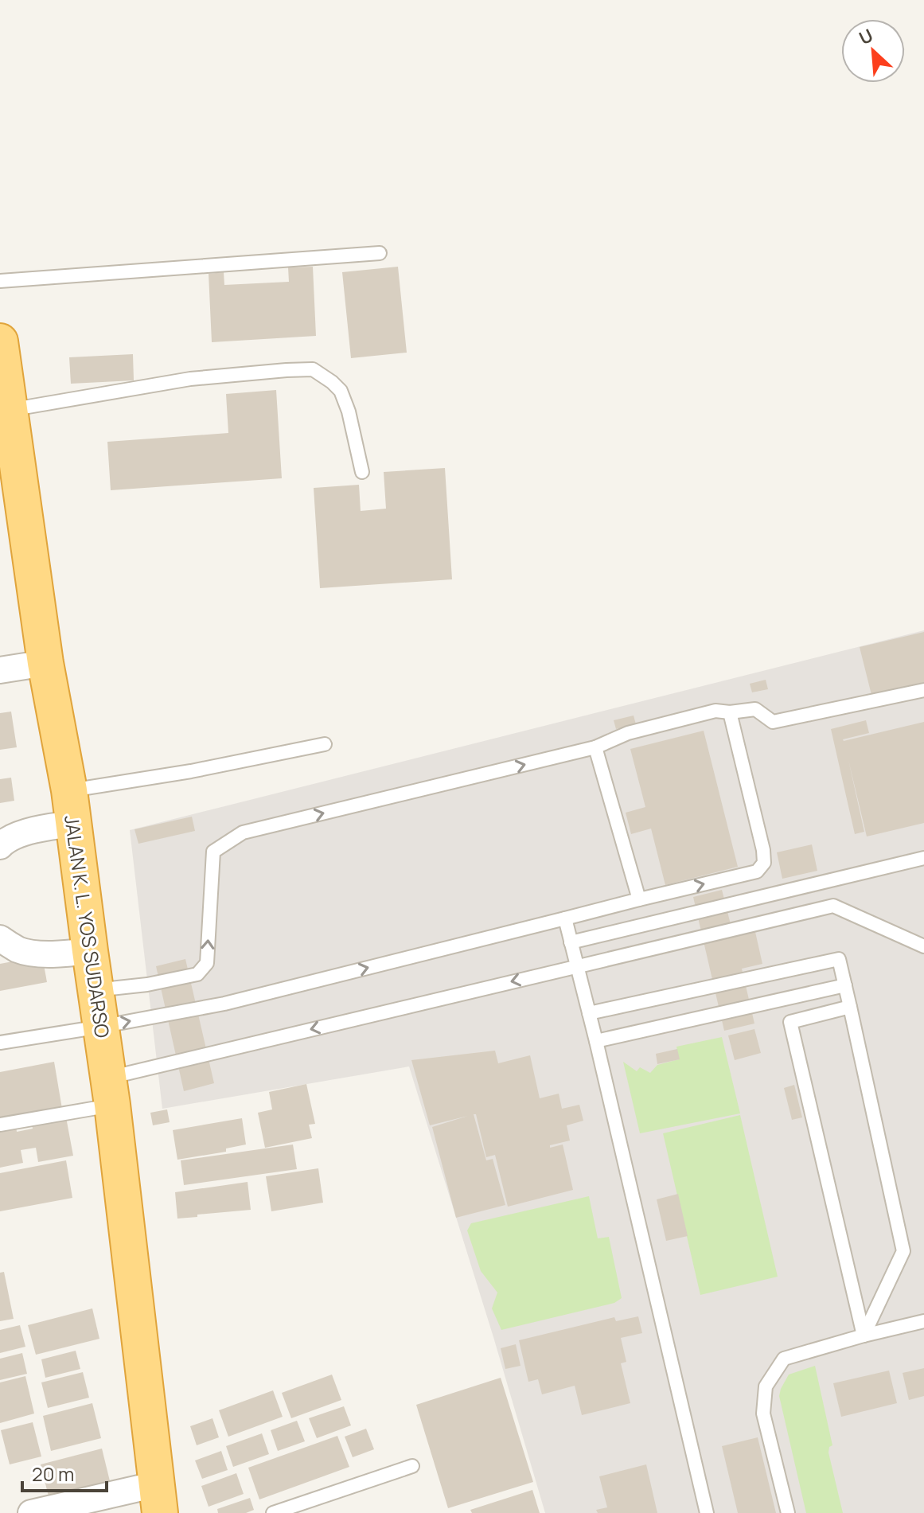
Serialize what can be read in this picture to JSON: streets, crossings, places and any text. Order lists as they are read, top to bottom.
{
  "streets": {
    "highway": ["JALAN K. L. YOS SUDARSO"]
  },
  "scale_bar": "20 m",
  "north": "top left"
}
